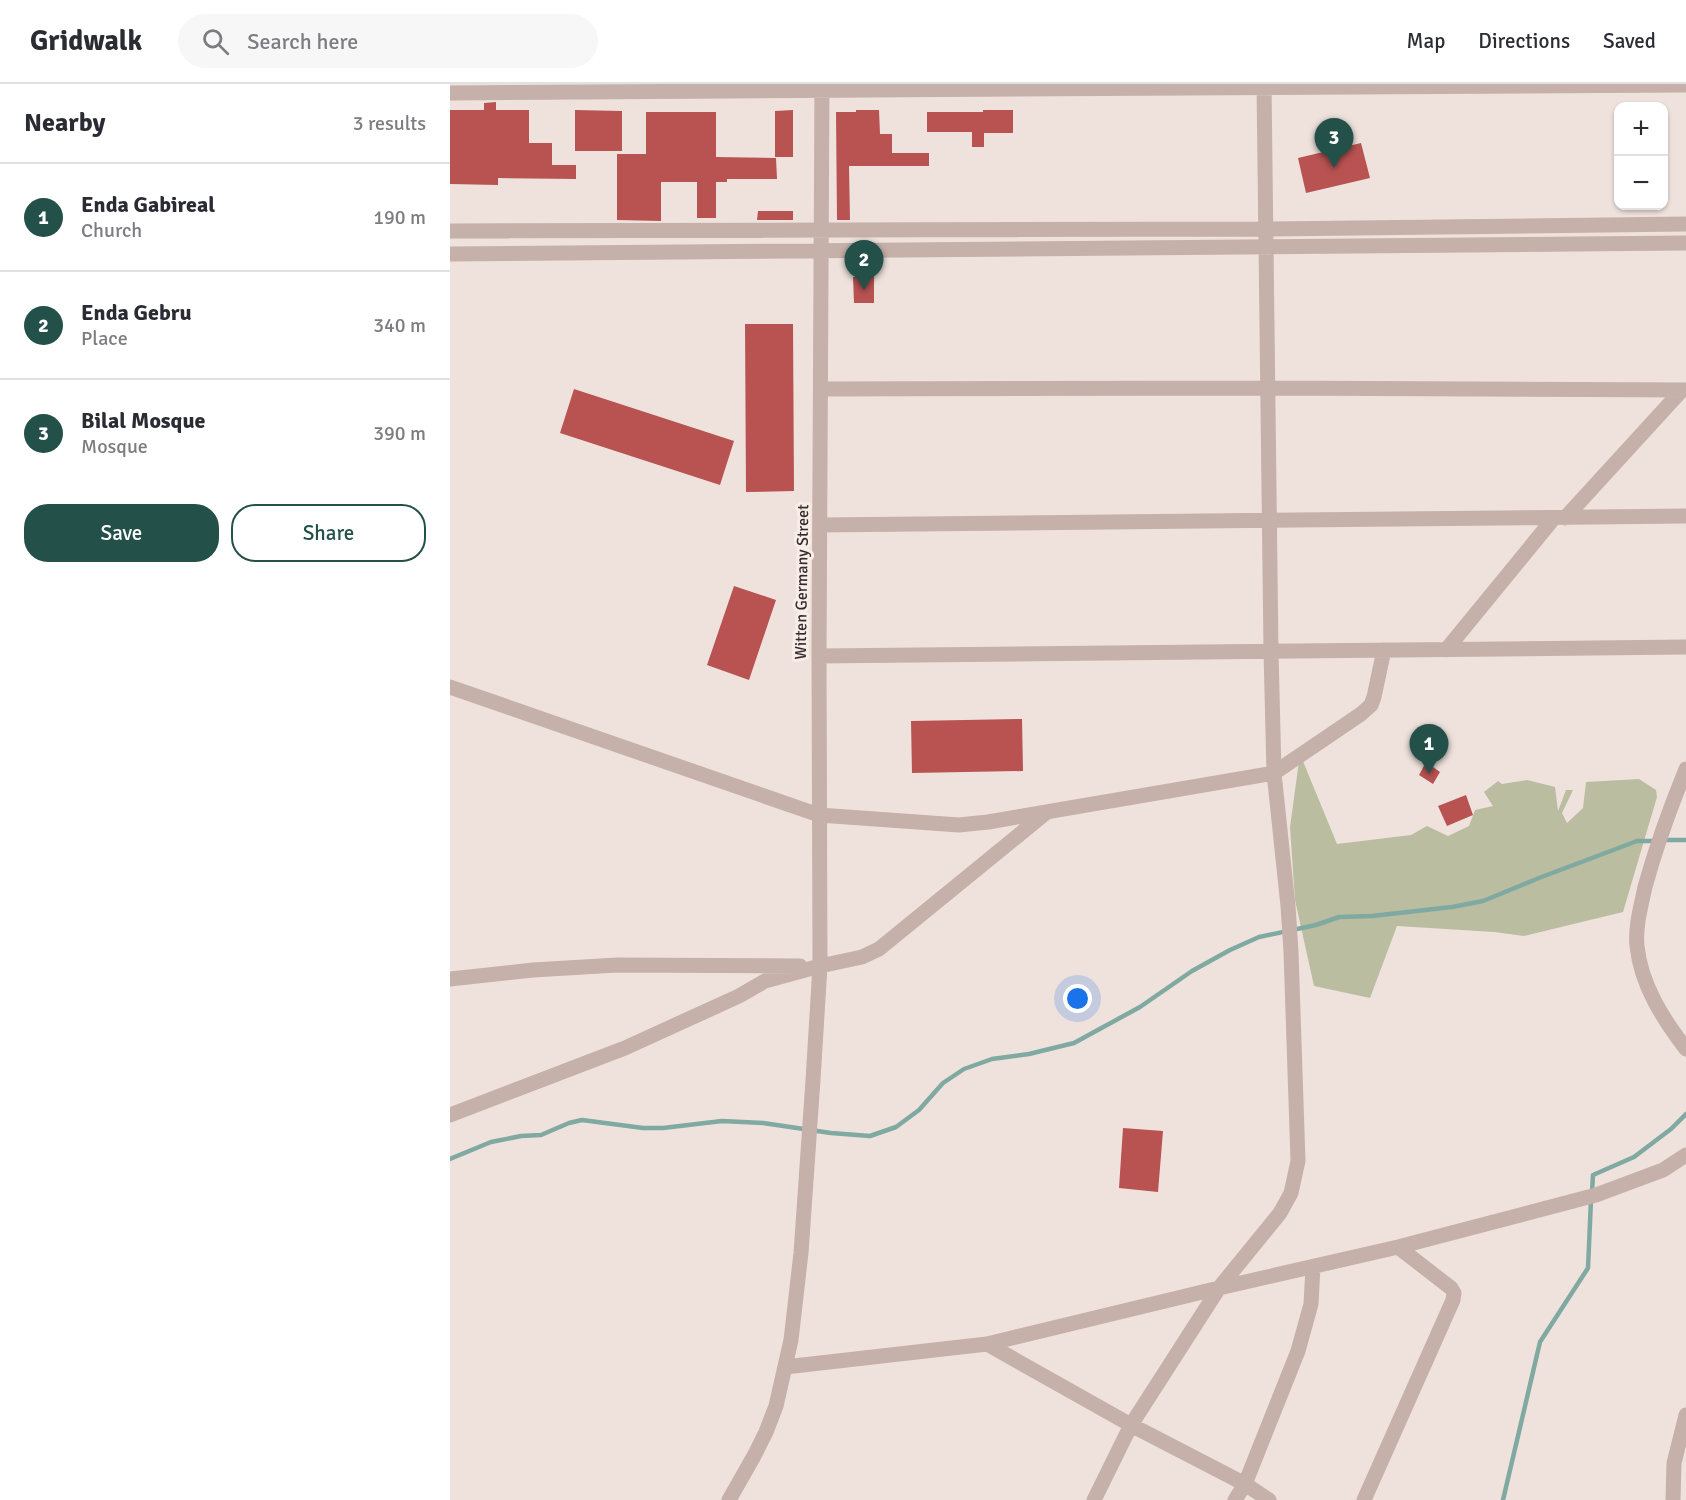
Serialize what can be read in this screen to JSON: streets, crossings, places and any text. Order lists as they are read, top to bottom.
{
  "streets": {
    "street": ["Witten Germany Street"]
  },
  "page": {
    "header": "Gridwalk",
    "search": "Search here",
    "nav": ["Map", "Directions", "Saved"],
    "heading": ["Nearby", "3 results"],
    "map_buttons": ["+", "−"],
    "pins": ["3", "2", "1"],
    "list": [
      {
        "mark": "1",
        "name": "Enda Gabireal",
        "note": "Church",
        "value": "190 m"
      },
      {
        "mark": "2",
        "name": "Enda Gebru",
        "note": "Place",
        "value": "340 m"
      },
      {
        "mark": "3",
        "name": "Bilal Mosque",
        "note": "Mosque",
        "value": "390 m"
      }
    ],
    "buttons": ["Save", "Share"]
  }
}
